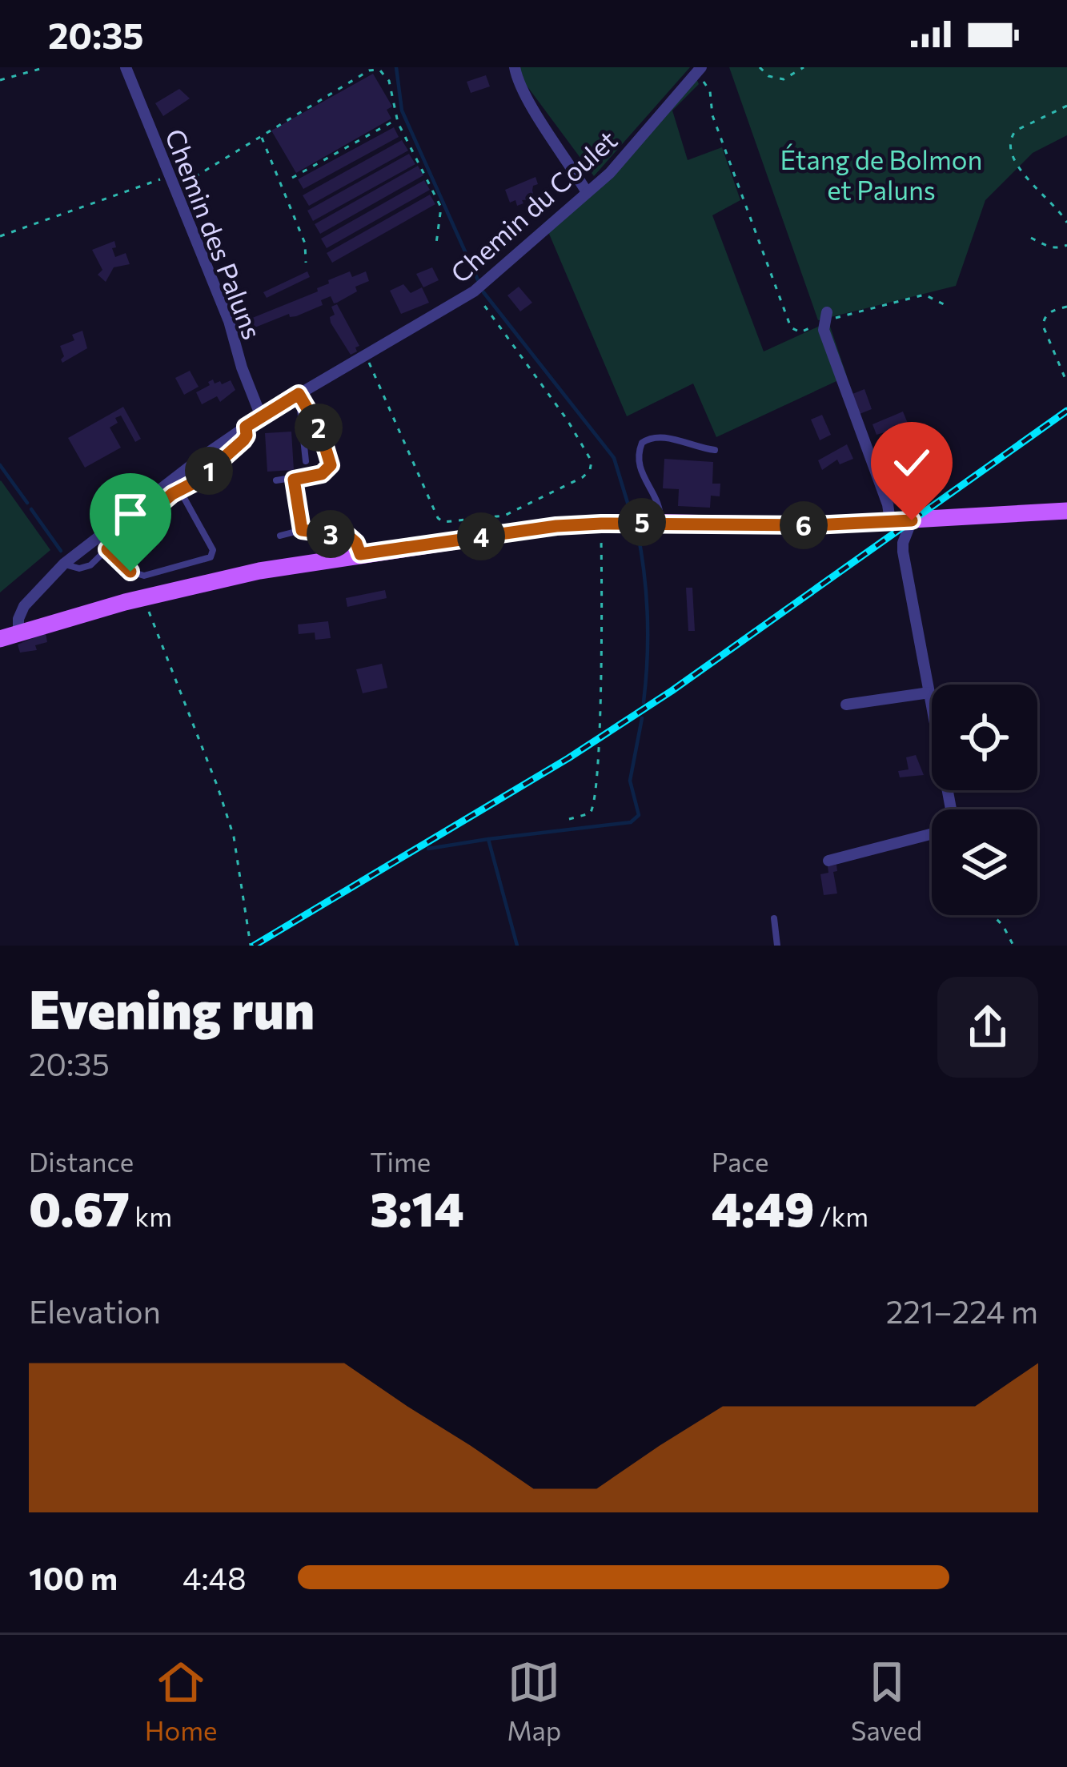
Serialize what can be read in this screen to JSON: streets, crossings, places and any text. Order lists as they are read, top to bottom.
{
  "streets": {
    "street": ["Chemin du Coulet", "Chemin des Paluns"]
  },
  "crossings": [
    ["Chemin du Coulet", "Chemin des Paluns"]
  ],
  "parks": ["Étang de Bolmon et Paluns"],
  "page": {
    "status": "20:35",
    "pins": [
      "2",
      "1",
      "5",
      "6",
      "3",
      "4"
    ],
    "heading": ["Evening run", "20:35"],
    "stats": [
      ["Distance", "0.67 km"],
      ["Time", "3:14"],
      ["Pace", "4:49 /km"]
    ],
    "chart": ["Elevation", "221–224 m"],
    "list": [
      {
        "name": "100 m",
        "note": "4:48"
      }
    ],
    "tabs": ["Home", "Map", "Saved"]
  }
}
